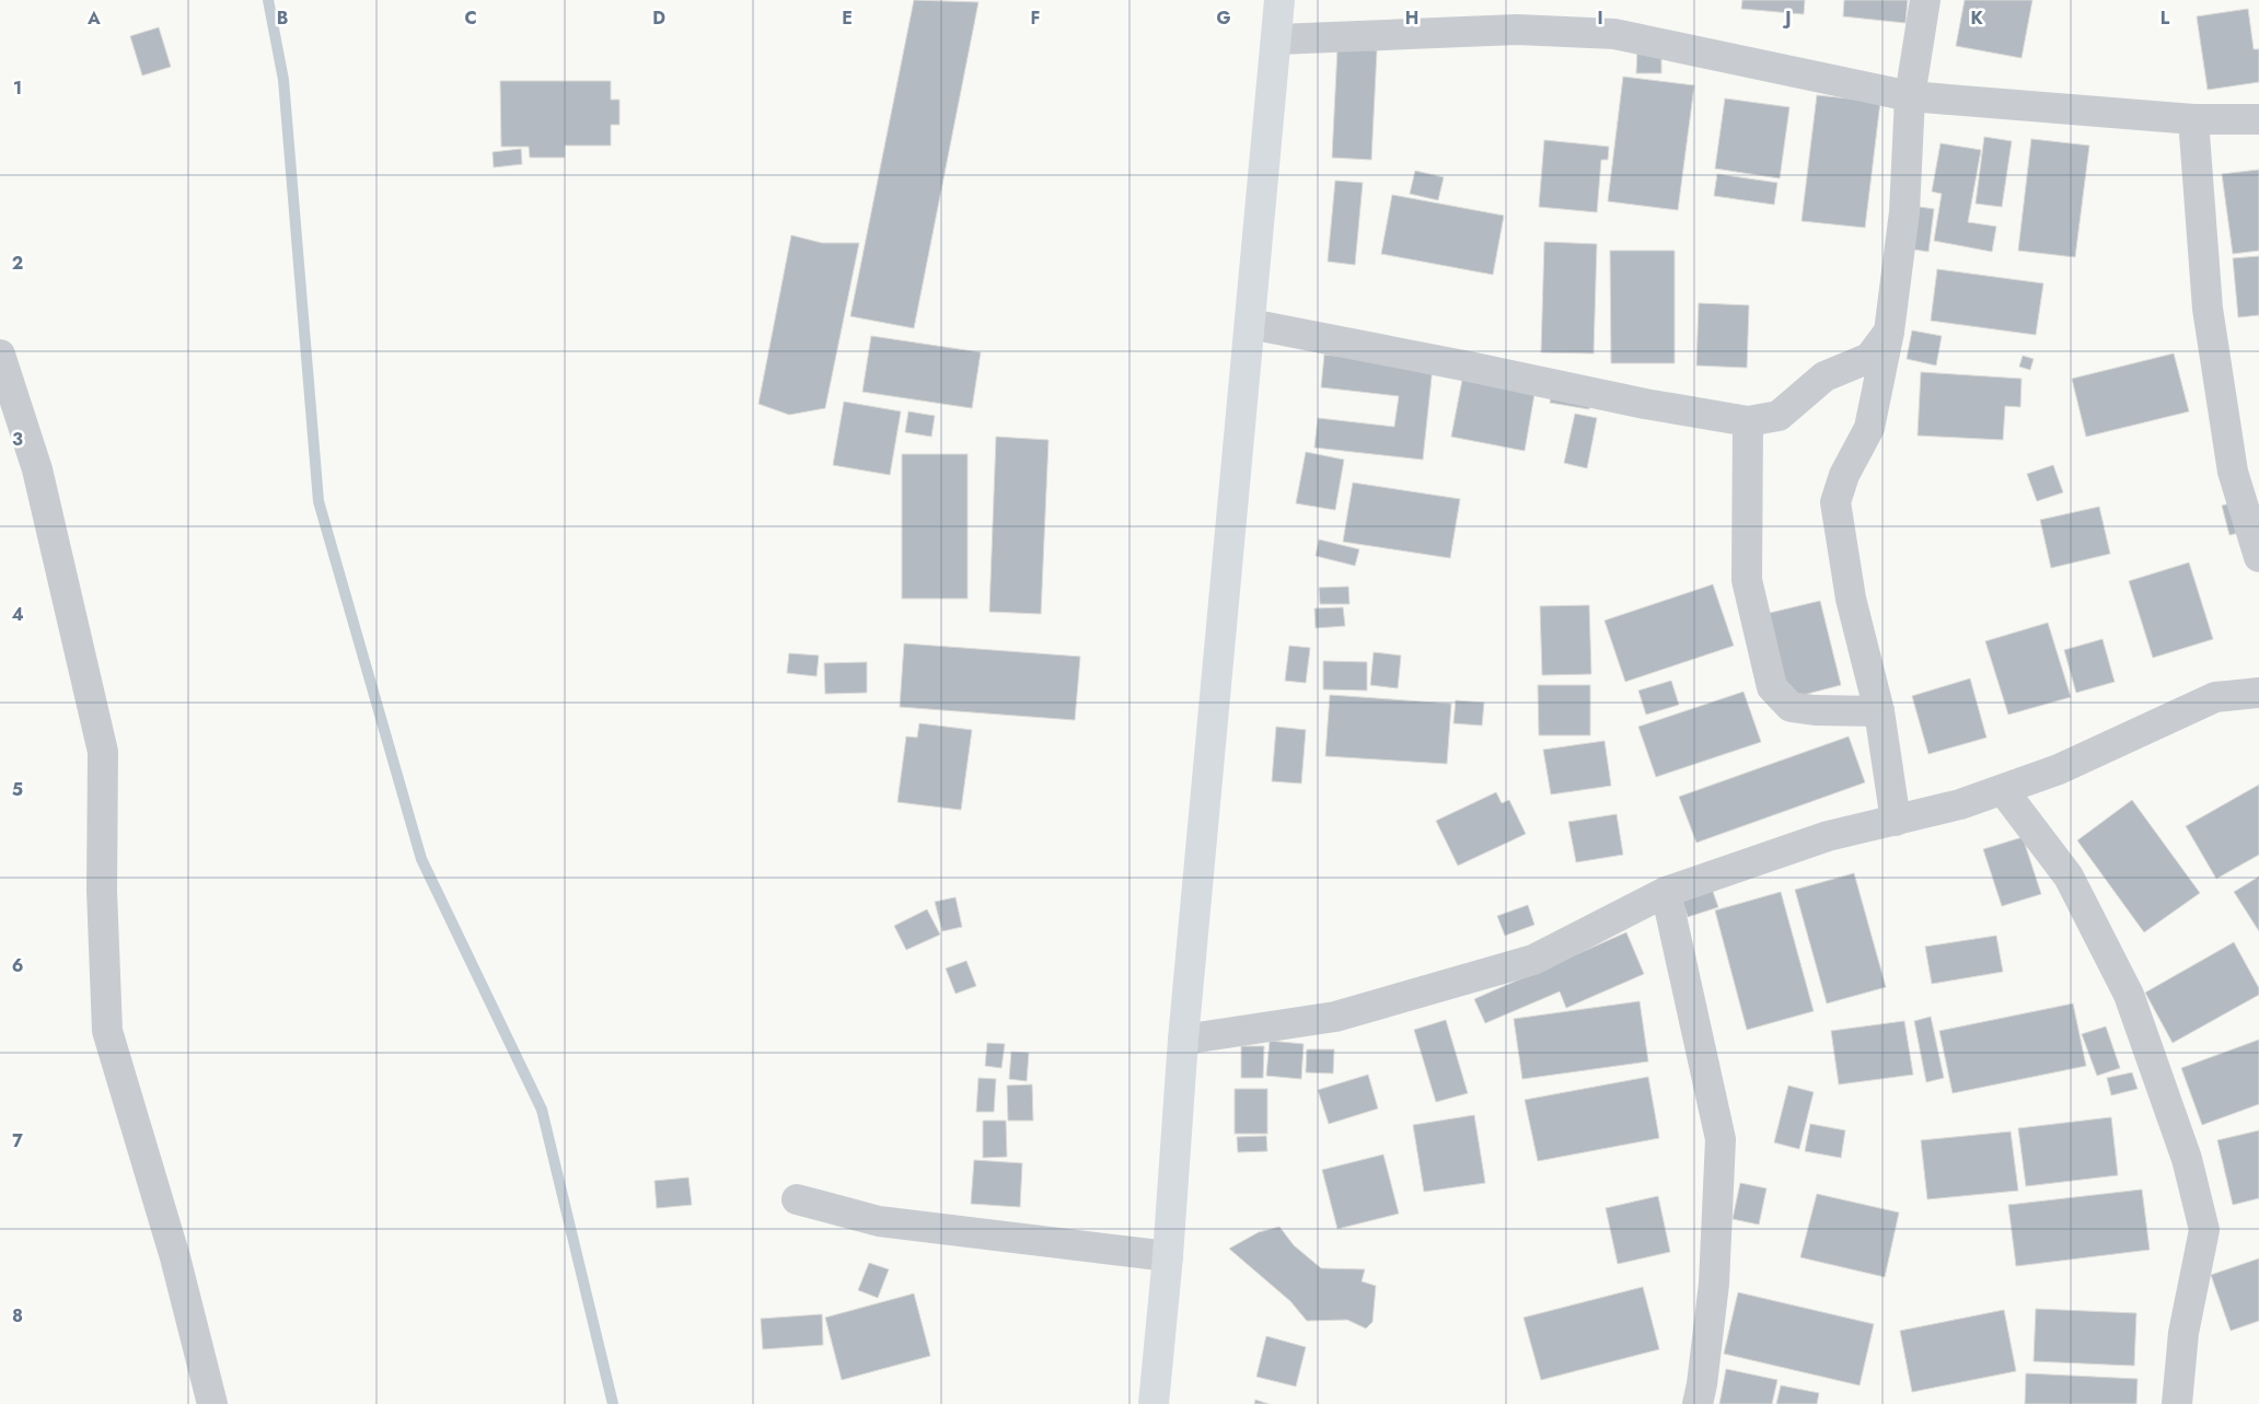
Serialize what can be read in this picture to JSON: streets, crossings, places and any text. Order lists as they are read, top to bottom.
{
  "grid": {
    "columns": [
      "A",
      "B",
      "C",
      "D",
      "E",
      "F",
      "G",
      "H",
      "I",
      "J",
      "K",
      "L"
    ],
    "rows": [
      "1",
      "2",
      "3",
      "4",
      "5",
      "6",
      "7",
      "8"
    ]
  }
}
